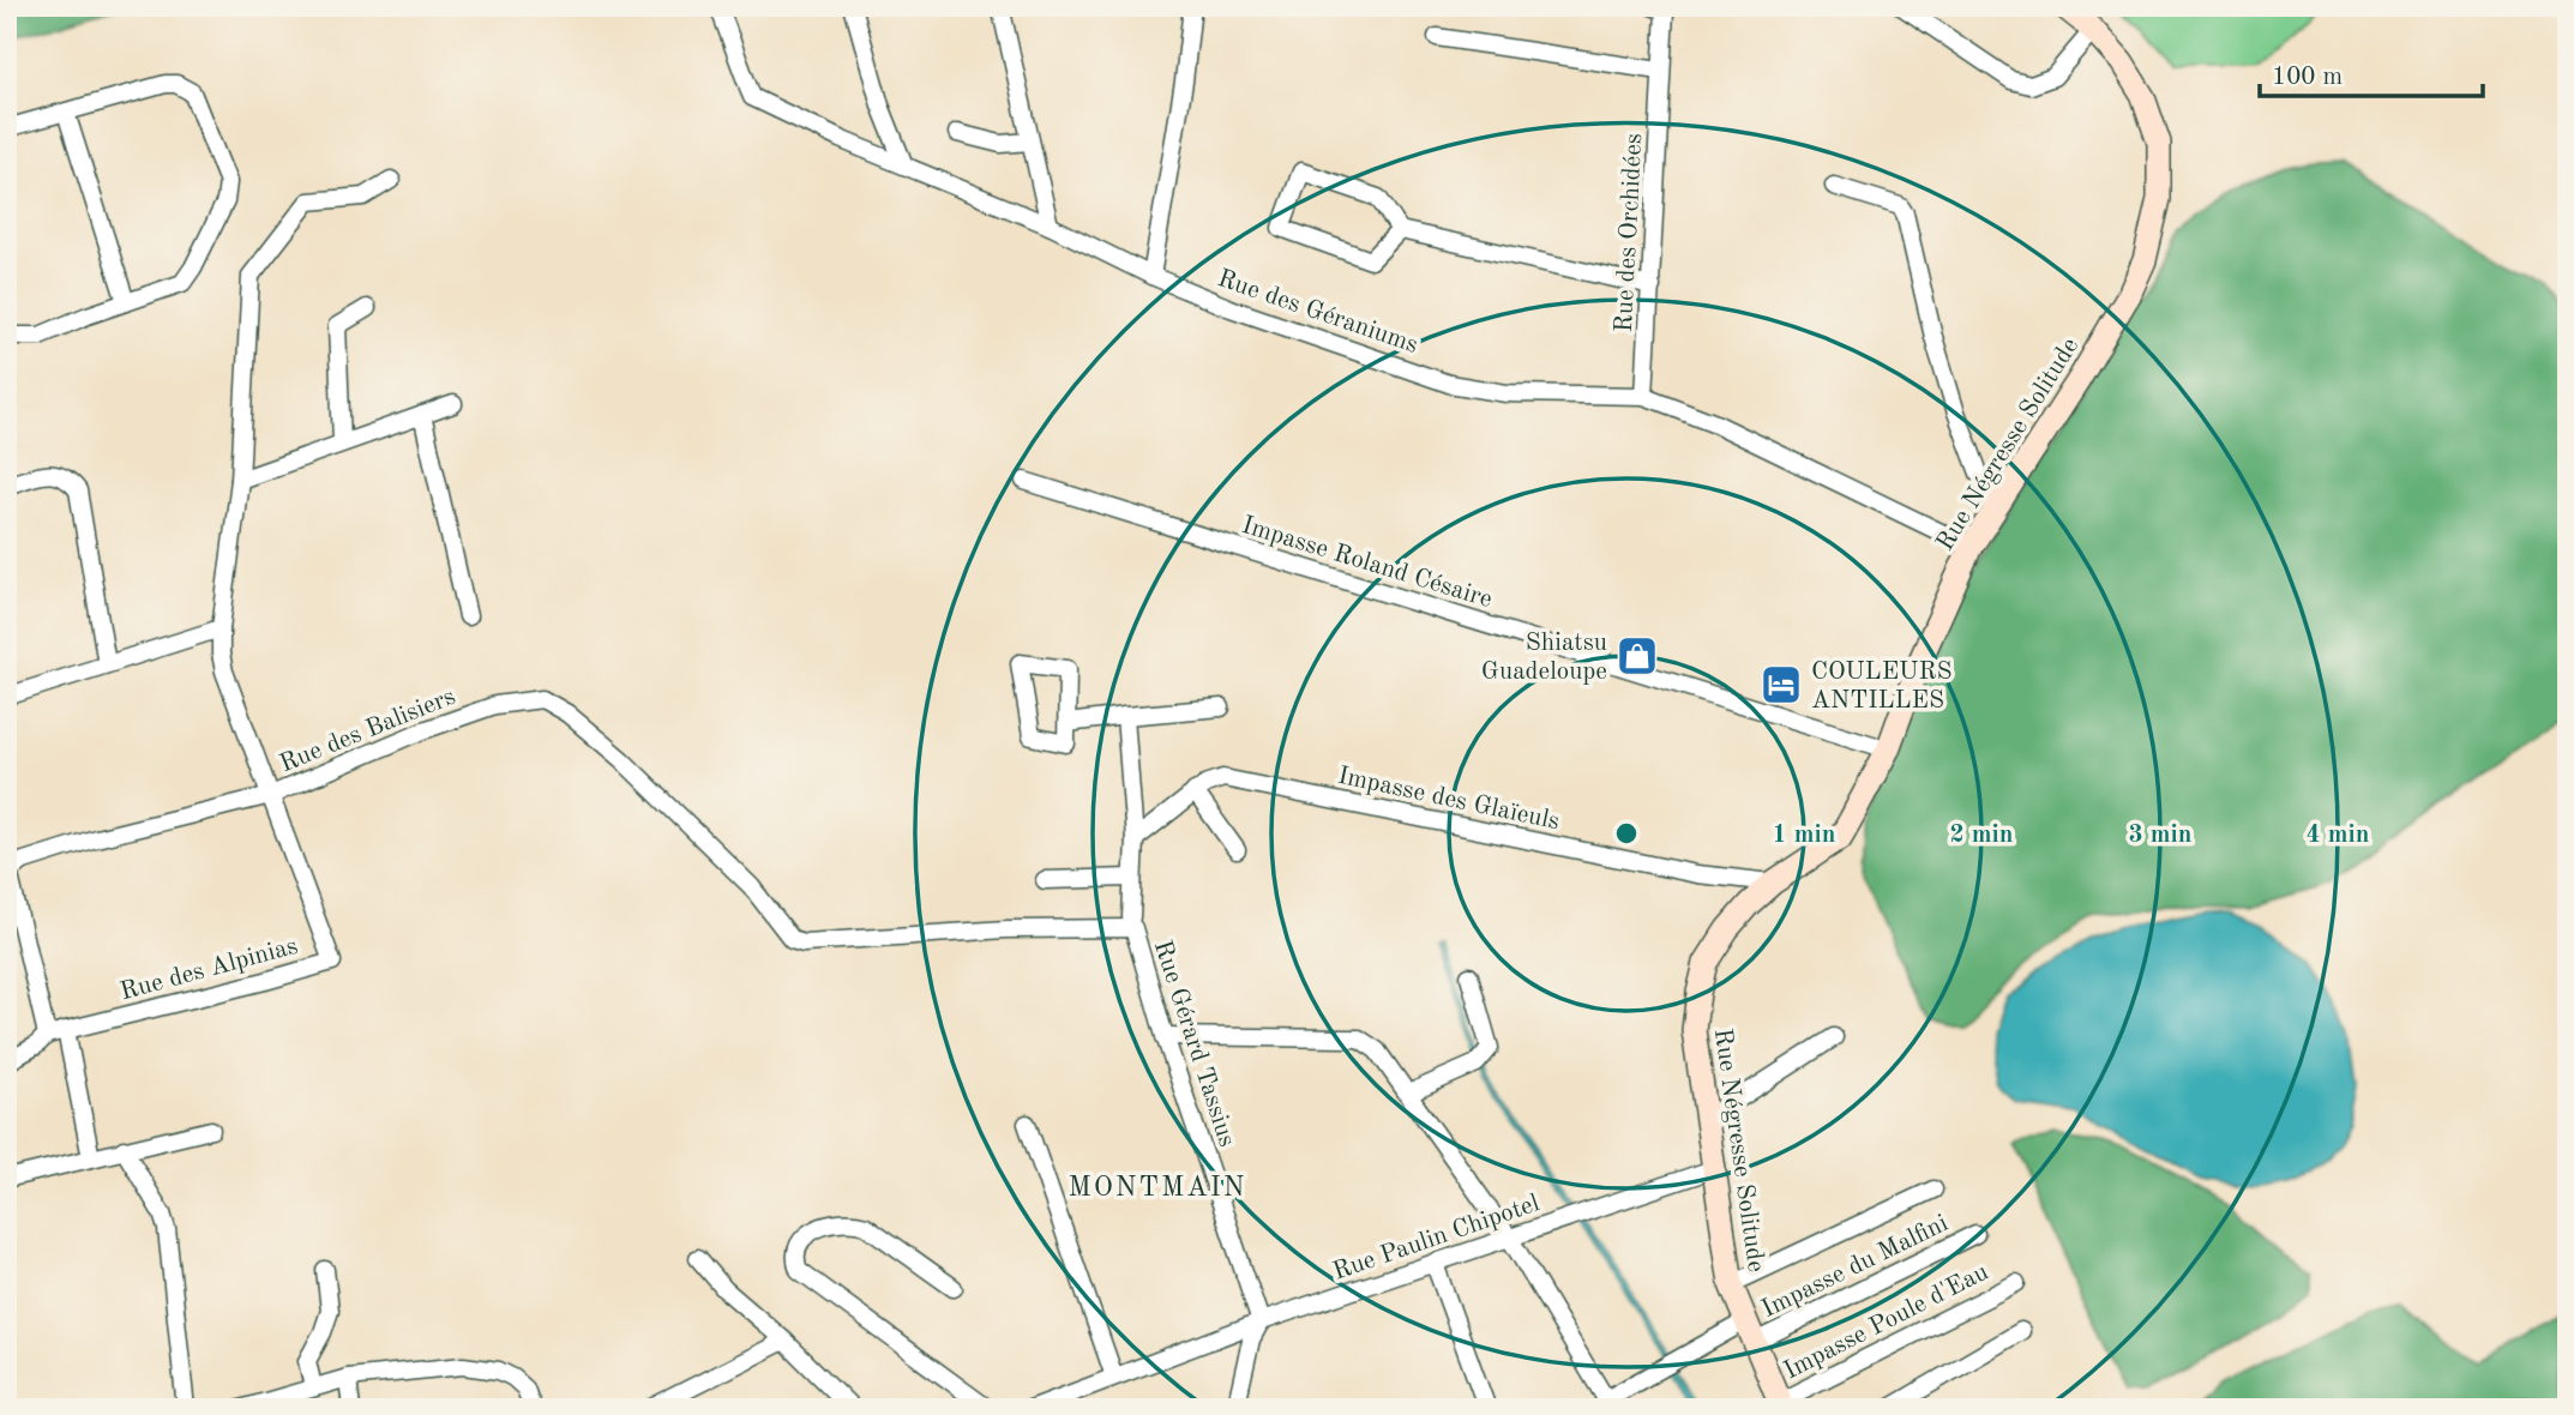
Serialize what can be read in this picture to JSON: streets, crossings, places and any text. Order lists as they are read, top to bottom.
{
  "streets": {
    "street": [
      "Rue des Orchidées",
      "Rue des Géraniums",
      "Rue Négresse Solitude",
      "Impasse Roland Césaire",
      "Rue des Balisiers",
      "Impasse des Glaïeuls",
      "Rue des Alpinias",
      "Rue Gérard Tassius",
      "Rue Paulin Chipotel",
      "Impasse du Malfini",
      "Impasse Poule d'Eau"
    ]
  },
  "crossings": [
    ["Rue des Orchidées", "Rue des Géraniums"],
    ["Rue des Géraniums", "Rue Négresse Solitude"],
    ["Rue Négresse Solitude", "Impasse Roland Césaire"],
    ["Rue Négresse Solitude", "Impasse des Glaïeuls"],
    ["Rue Négresse Solitude", "Rue Paulin Chipotel"],
    ["Rue Négresse Solitude", "Impasse du Malfini"],
    ["Rue Négresse Solitude", "Impasse Poule d'Eau"],
    ["Rue des Balisiers", "Rue des Alpinias"],
    ["Rue des Balisiers", "Rue Gérard Tassius"],
    ["Rue Gérard Tassius", "Rue Paulin Chipotel"],
    ["Rue Paulin Chipotel", "Impasse du Malfini"]
  ],
  "districts": ["MONTMAIN"],
  "places": {
    "shop": ["Shiatsu Guadeloupe"],
    "hotel": ["COULEURS ANTILLES"]
  },
  "scale_bar": "100 m",
  "rings": [
    "1 min",
    "2 min",
    "3 min",
    "4 min"
  ]
}
